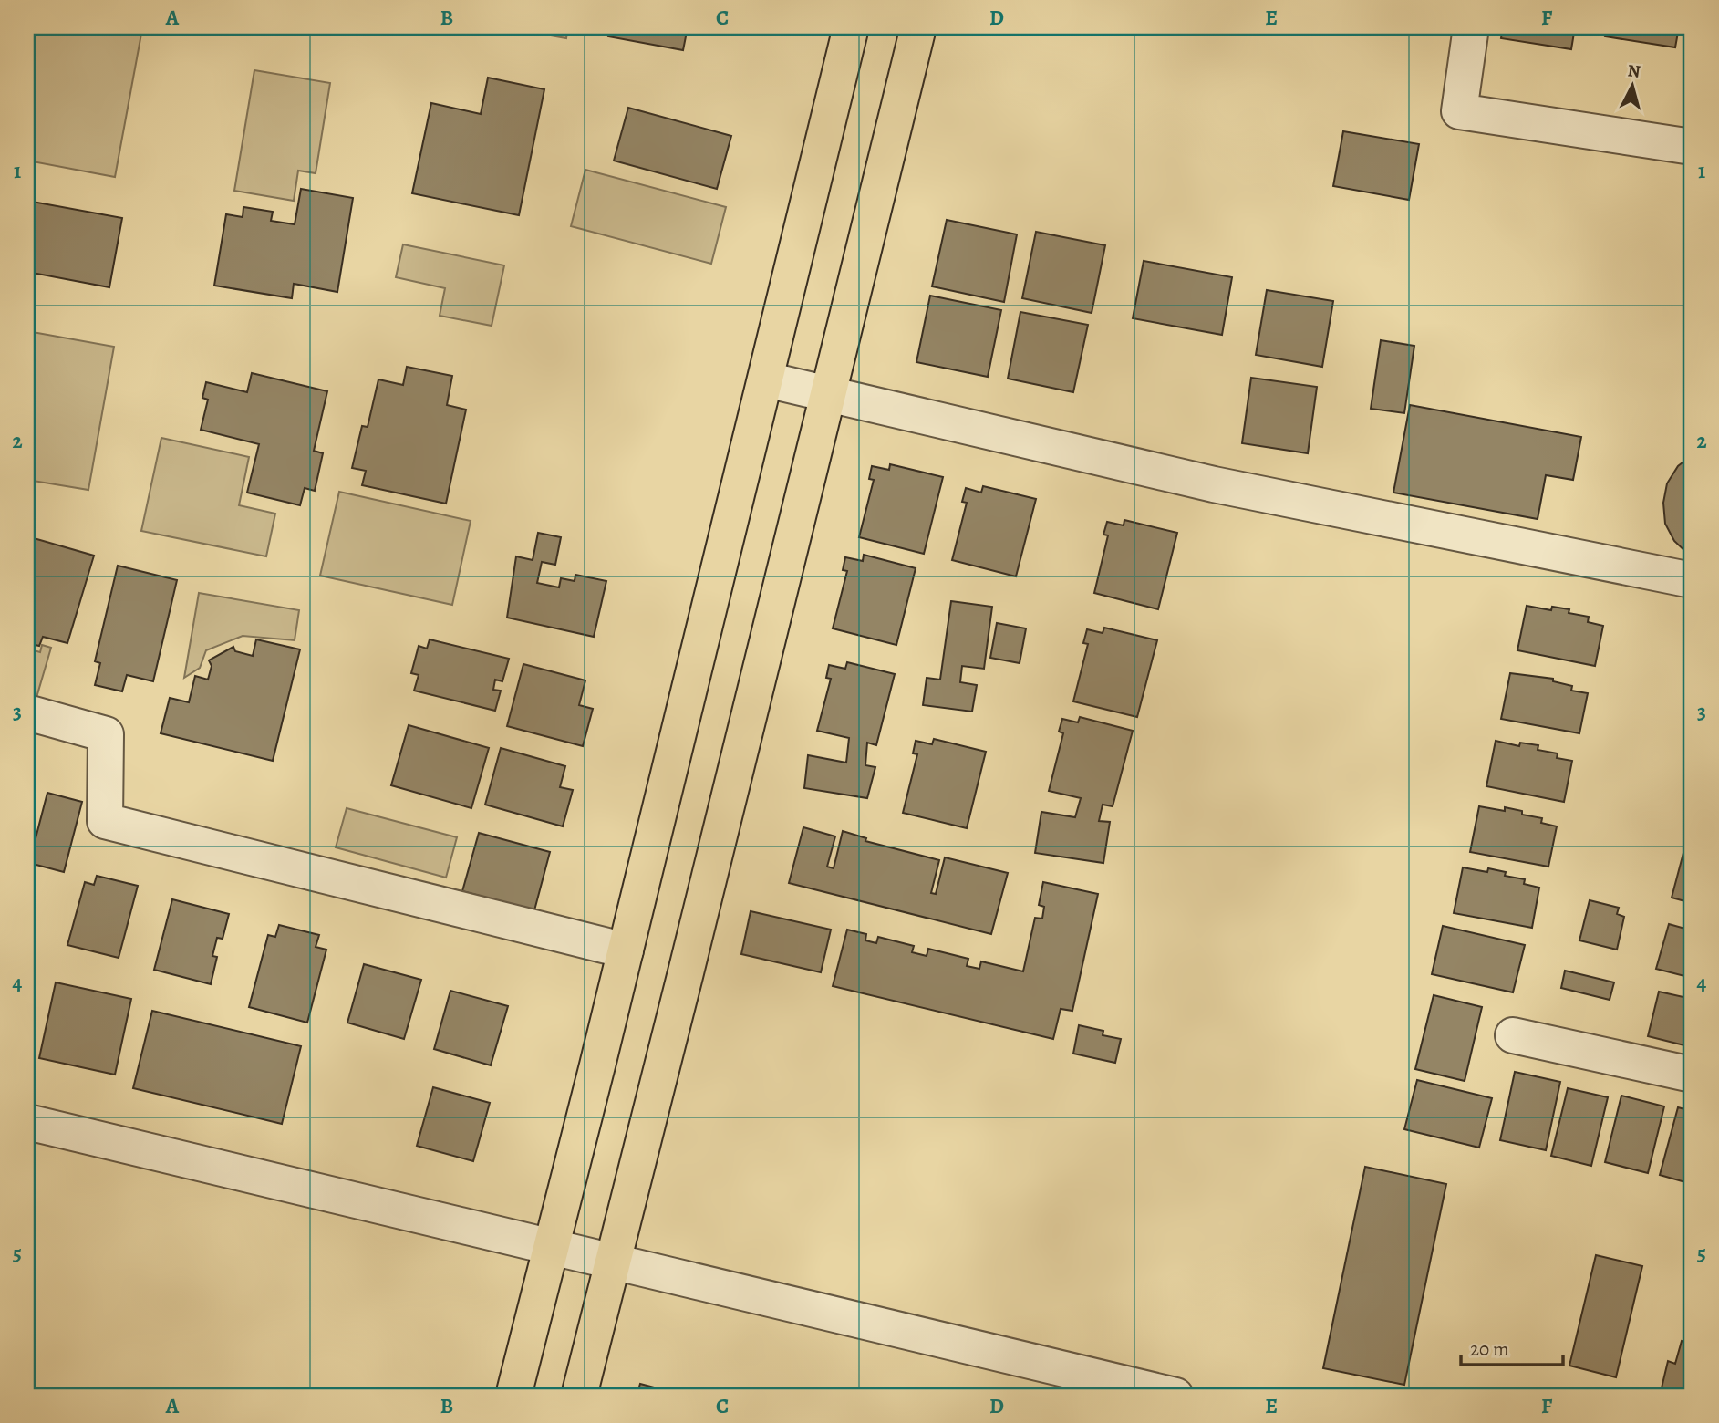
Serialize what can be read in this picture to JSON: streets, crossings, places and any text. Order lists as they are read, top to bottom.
{
  "scale_bar": "20 m",
  "north": "top",
  "grid": {
    "columns": [
      "A",
      "B",
      "C",
      "D",
      "E",
      "F"
    ],
    "rows": [
      "1",
      "2",
      "3",
      "4",
      "5"
    ]
  }
}
